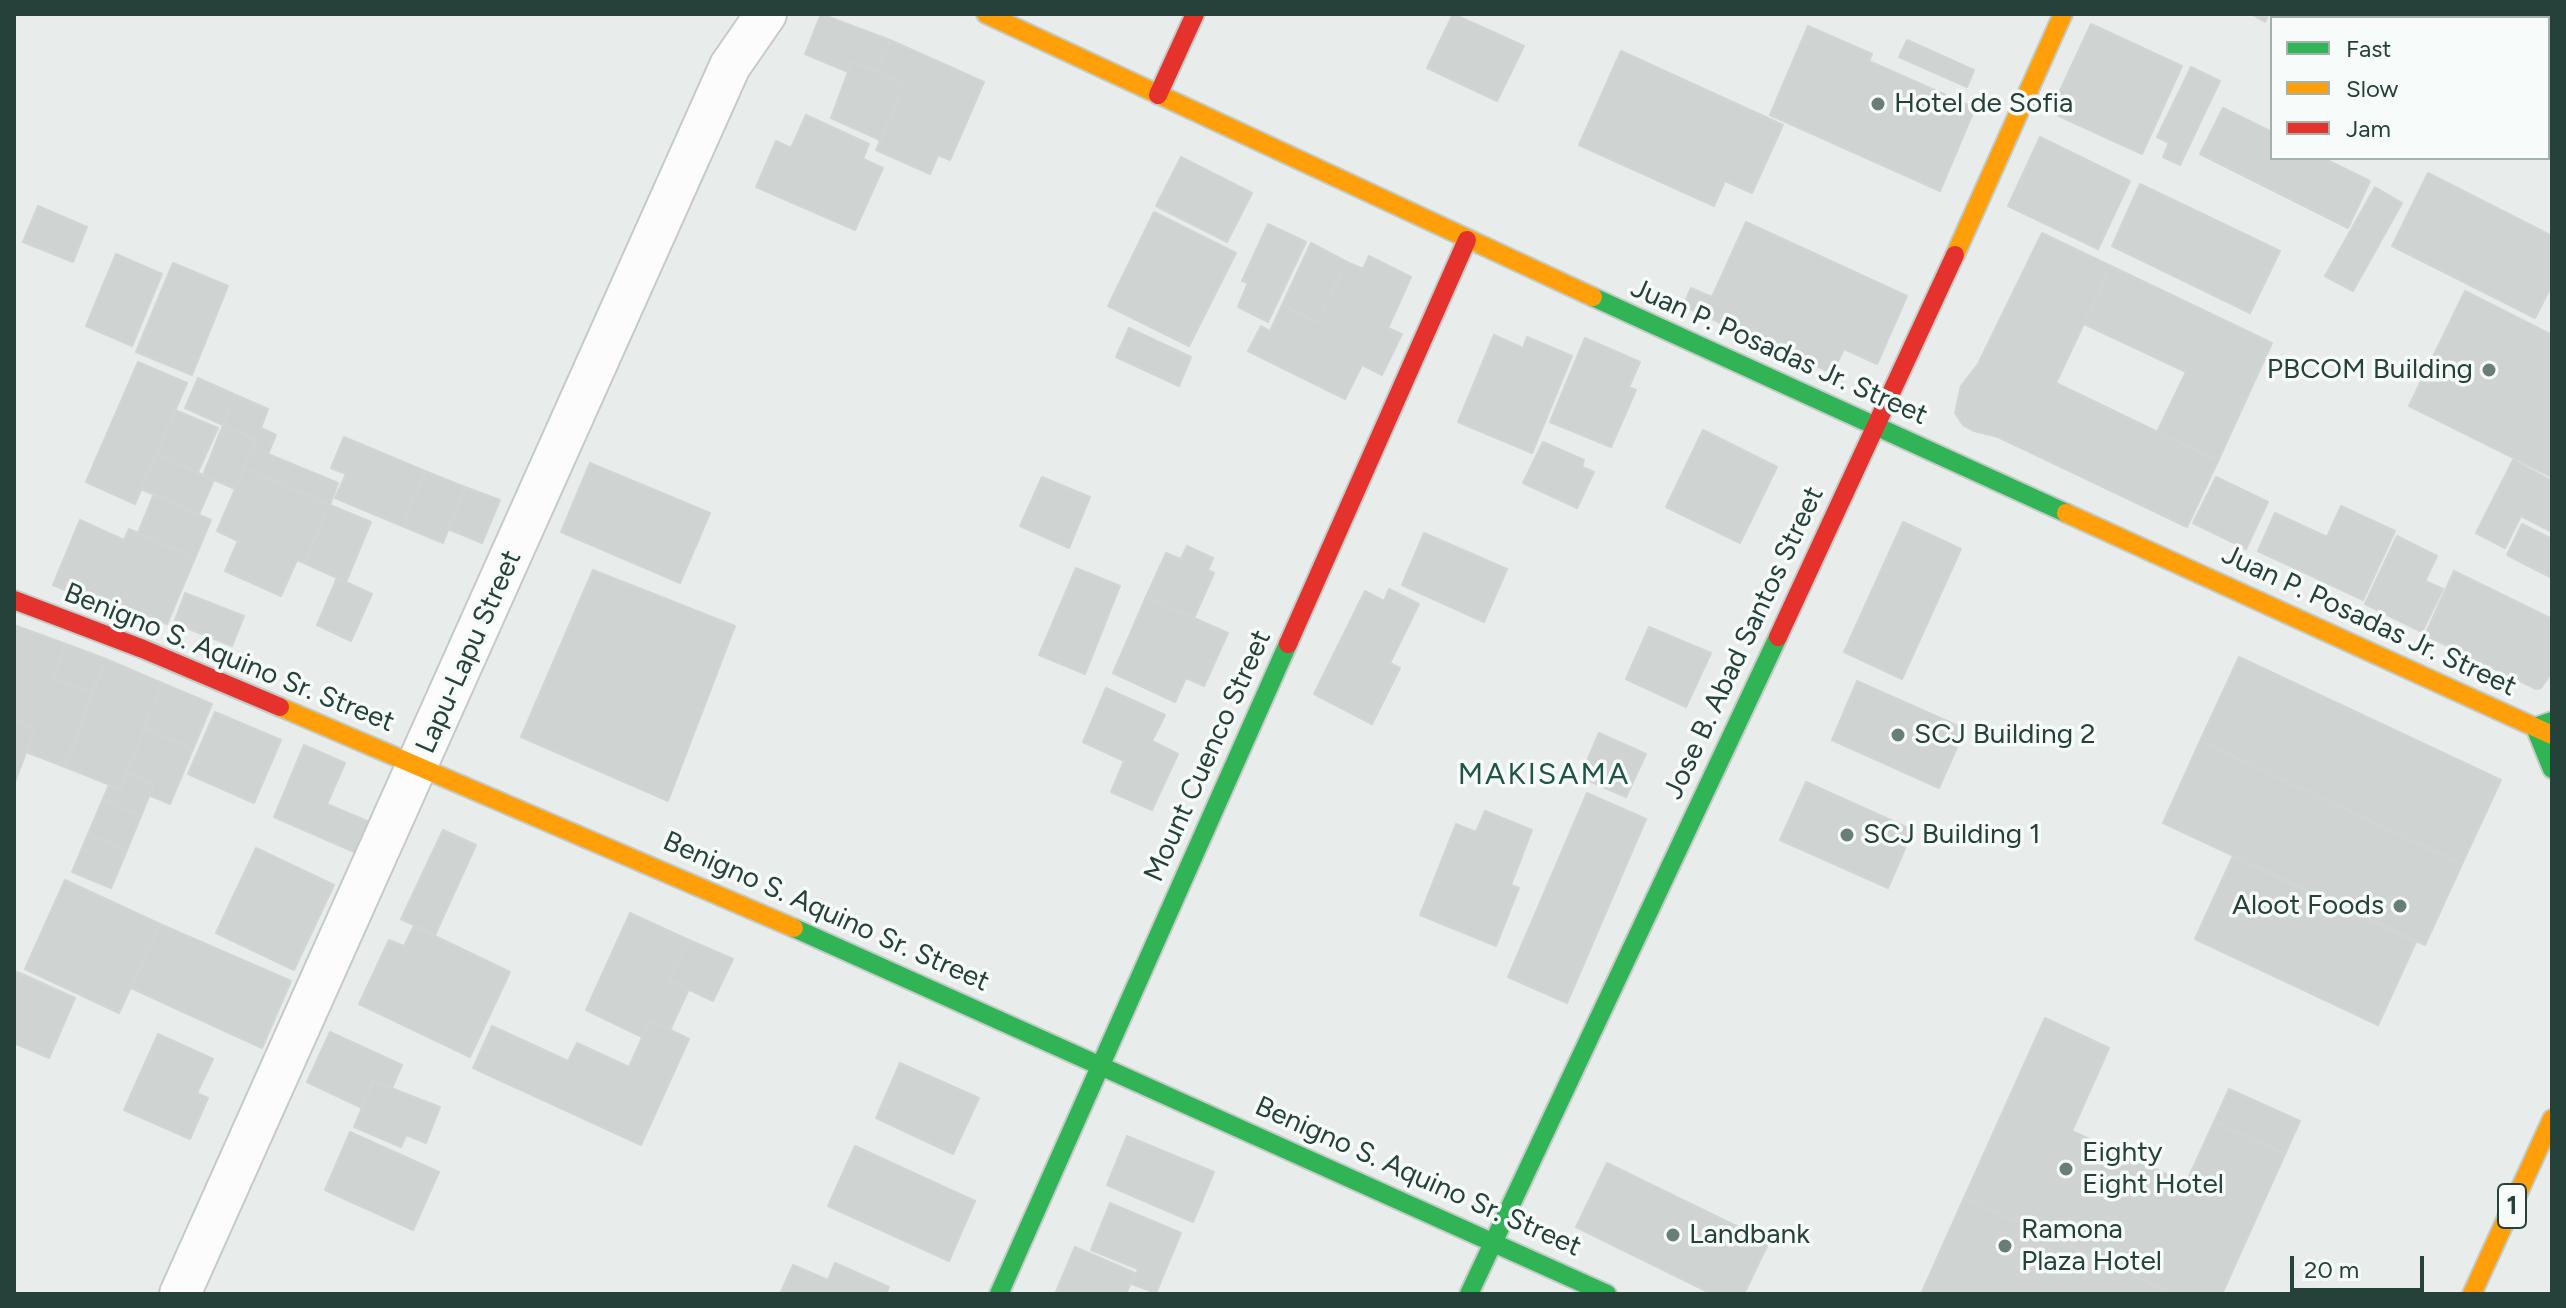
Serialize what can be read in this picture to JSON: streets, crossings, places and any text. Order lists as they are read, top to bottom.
{
  "streets": {
    "main road": [
      "Juan P. Posadas Jr. Street",
      "Jose B. Abad Santos Street",
      "Benigno S. Aquino Sr. Street",
      "Mount Cuenco Street",
      "1"
    ],
    "street": ["Lapu-Lapu Street"]
  },
  "crossings": [
    ["Juan P. Posadas Jr. Street", "Jose B. Abad Santos Street"],
    ["Juan P. Posadas Jr. Street", "Mount Cuenco Street"],
    ["Jose B. Abad Santos Street", "Benigno S. Aquino Sr. Street"],
    ["Lapu-Lapu Street", "Benigno S. Aquino Sr. Street"],
    ["Benigno S. Aquino Sr. Street", "Mount Cuenco Street"]
  ],
  "districts": ["MAKISAMA"],
  "places": [
    "Hotel de Sofia",
    "PBCOM Building",
    "SCJ Building 2",
    "SCJ Building 1",
    "Aloot Foods",
    "Eighty Eight Hotel",
    "Landbank",
    "Ramona Plaza Hotel"
  ],
  "legend": ["Fast", "Slow", "Jam"],
  "scale_bar": "20 m"
}
